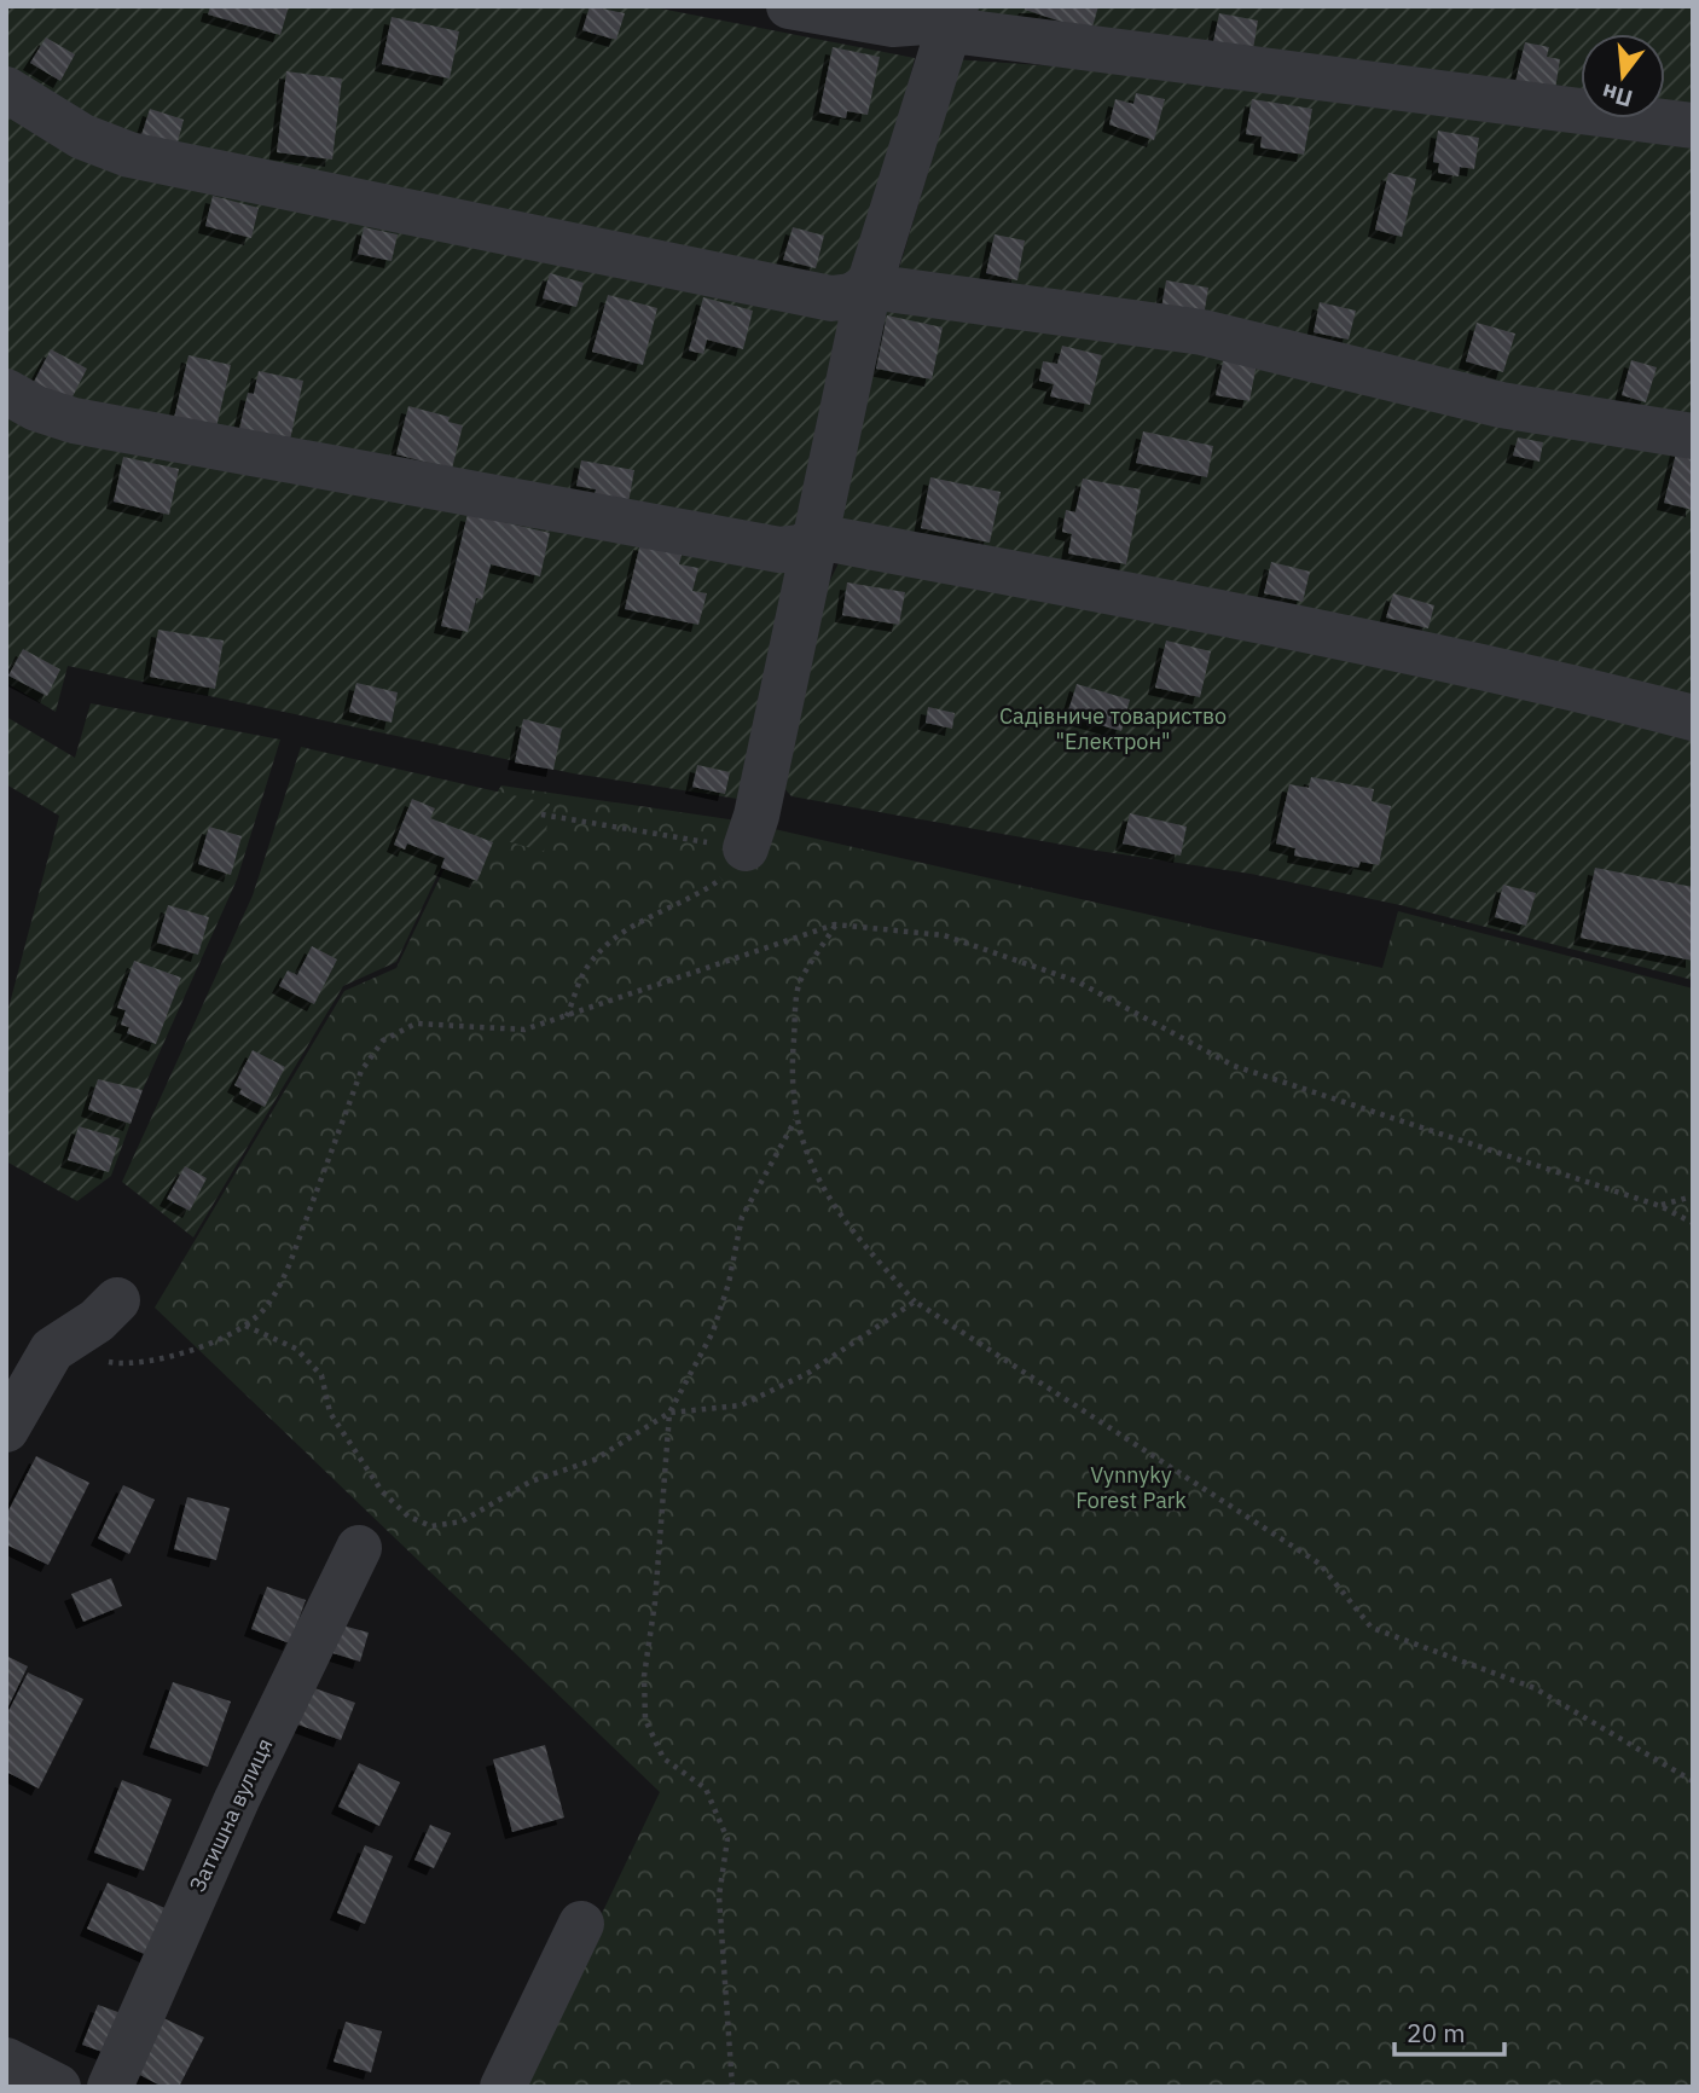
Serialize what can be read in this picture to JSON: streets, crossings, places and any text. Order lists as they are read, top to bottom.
{
  "streets": {
    "street": ["Затишна вулиця"]
  },
  "parks": ["Садівниче товариство \"Електрон\"", "Vynnyky Forest Park"],
  "scale_bar": "20 m",
  "north": "bottom"
}
